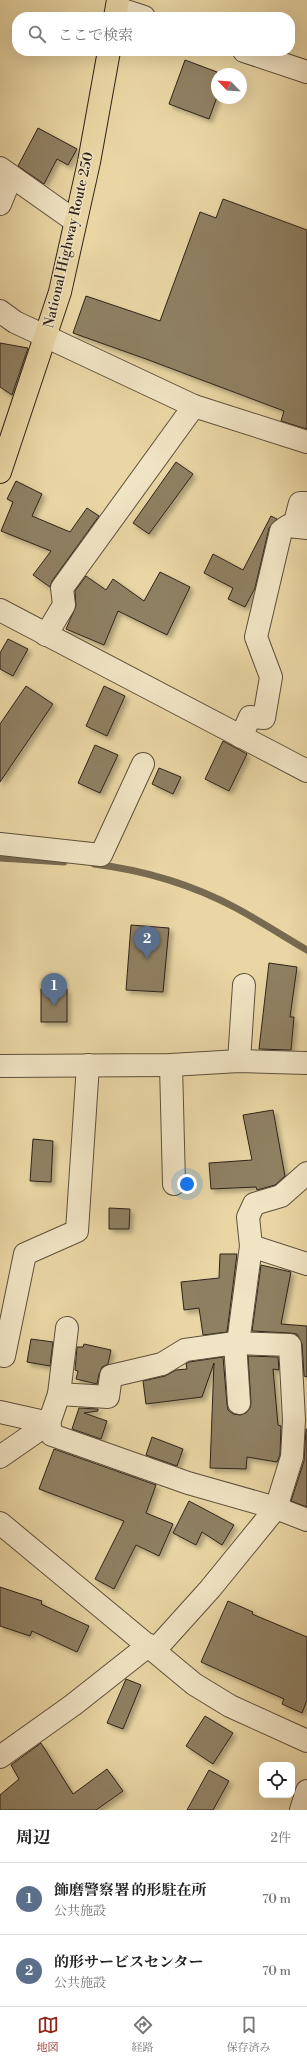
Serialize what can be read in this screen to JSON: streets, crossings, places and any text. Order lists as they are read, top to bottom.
{
  "streets": {
    "highway": ["National Highway Route 250"]
  },
  "north": "top left",
  "page": {
    "search": "ここで検索",
    "pins": ["2", "1"],
    "heading": ["周辺", "2件"],
    "list": [
      {
        "mark": "1",
        "name": "飾磨警察署 的形駐在所",
        "note": "公共施設",
        "value": "70 m"
      },
      {
        "mark": "2",
        "name": "的形サービスセンター",
        "note": "公共施設",
        "value": "70 m"
      }
    ],
    "nav": ["地図", "経路", "保存済み"]
  }
}
